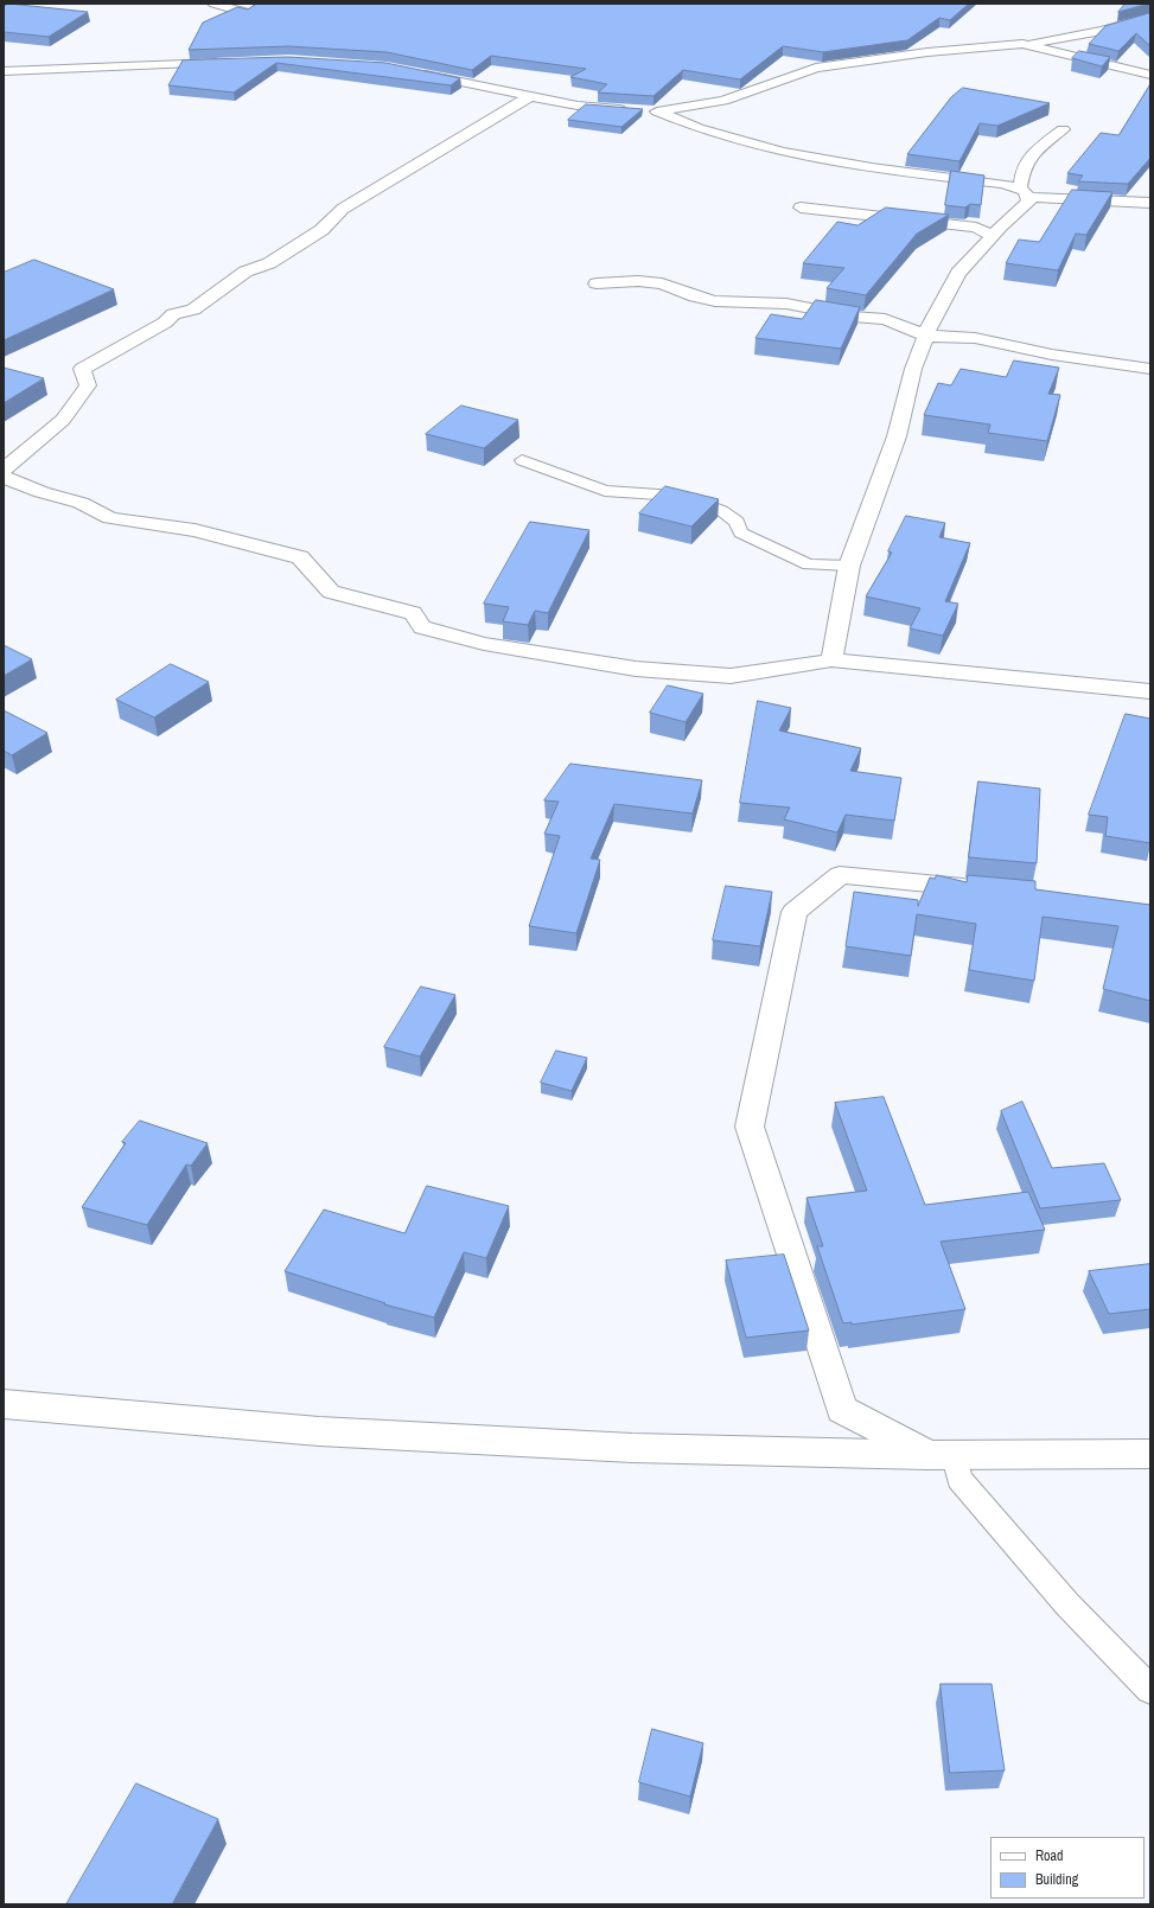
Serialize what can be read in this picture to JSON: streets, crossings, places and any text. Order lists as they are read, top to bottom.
{
  "legend": ["Road", "Building"]
}
